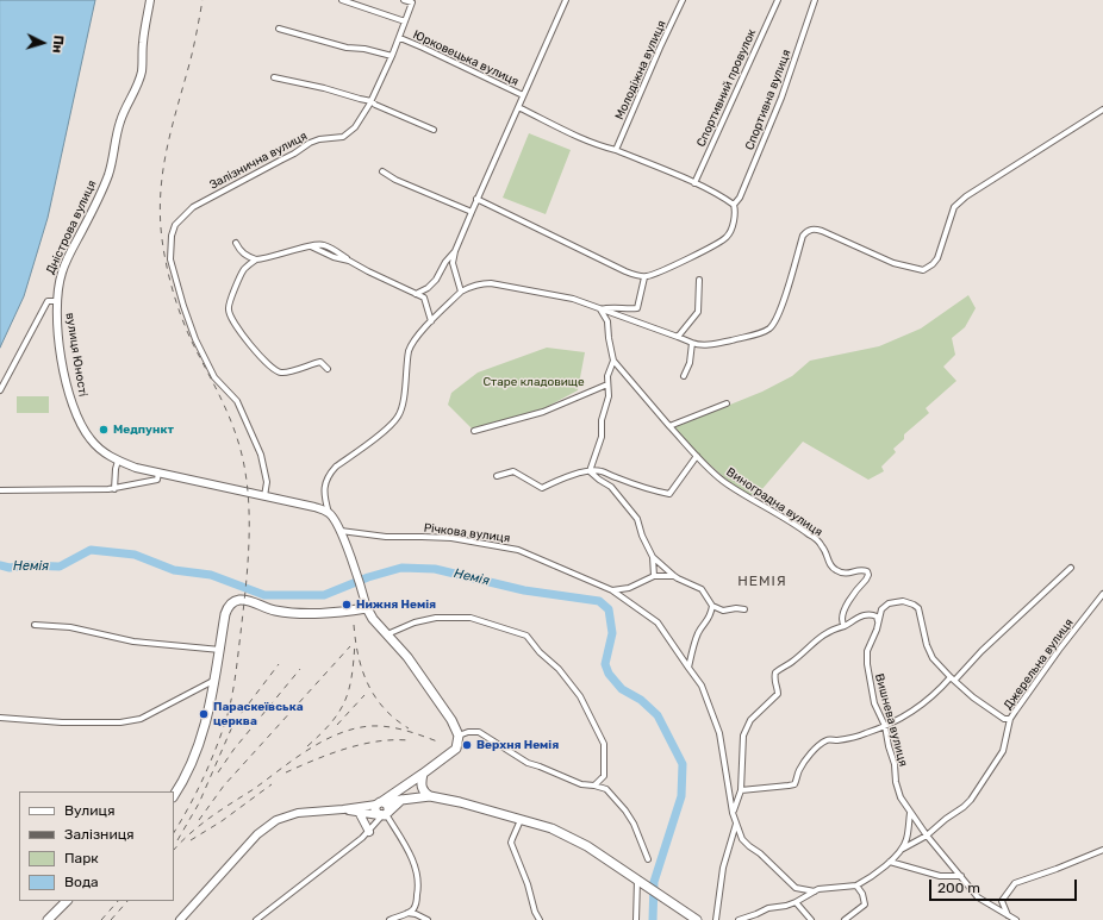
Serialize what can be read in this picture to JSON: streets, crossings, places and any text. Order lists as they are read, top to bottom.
{
  "streets": {
    "main road": ["Дністрова вулиця", "вулиця Юності"],
    "street": [
      "Юрковецька вулиця",
      "Молодіжна вулиця",
      "Спортивний провулок",
      "Спортивна вулиця",
      "Залізнична вулиця",
      "Виноградна вулиця",
      "Річкова вулиця",
      "Джерельна вулиця",
      "Вишнева вулиця"
    ]
  },
  "crossings": [
    ["Юрковецька вулиця", "Залізнична вулиця"],
    ["Залізнична вулиця", "вулиця Юності"],
    ["Дністрова вулиця", "вулиця Юності"],
    ["Річкова вулиця", "Джерельна вулиця"],
    ["Джерельна вулиця", "Вишнева вулиця"]
  ],
  "districts": ["НЕМІЯ"],
  "water": ["Немія"],
  "parks": ["Старе кладовище"],
  "places": [
    "Медпункт",
    "Нижня Немія",
    "Параскеївська церква",
    "Верхня Немія"
  ],
  "legend": [
    "Вулиця",
    "Залізниця",
    "Парк",
    "Вода"
  ],
  "scale_bar": "200 m",
  "north": "right"
}
